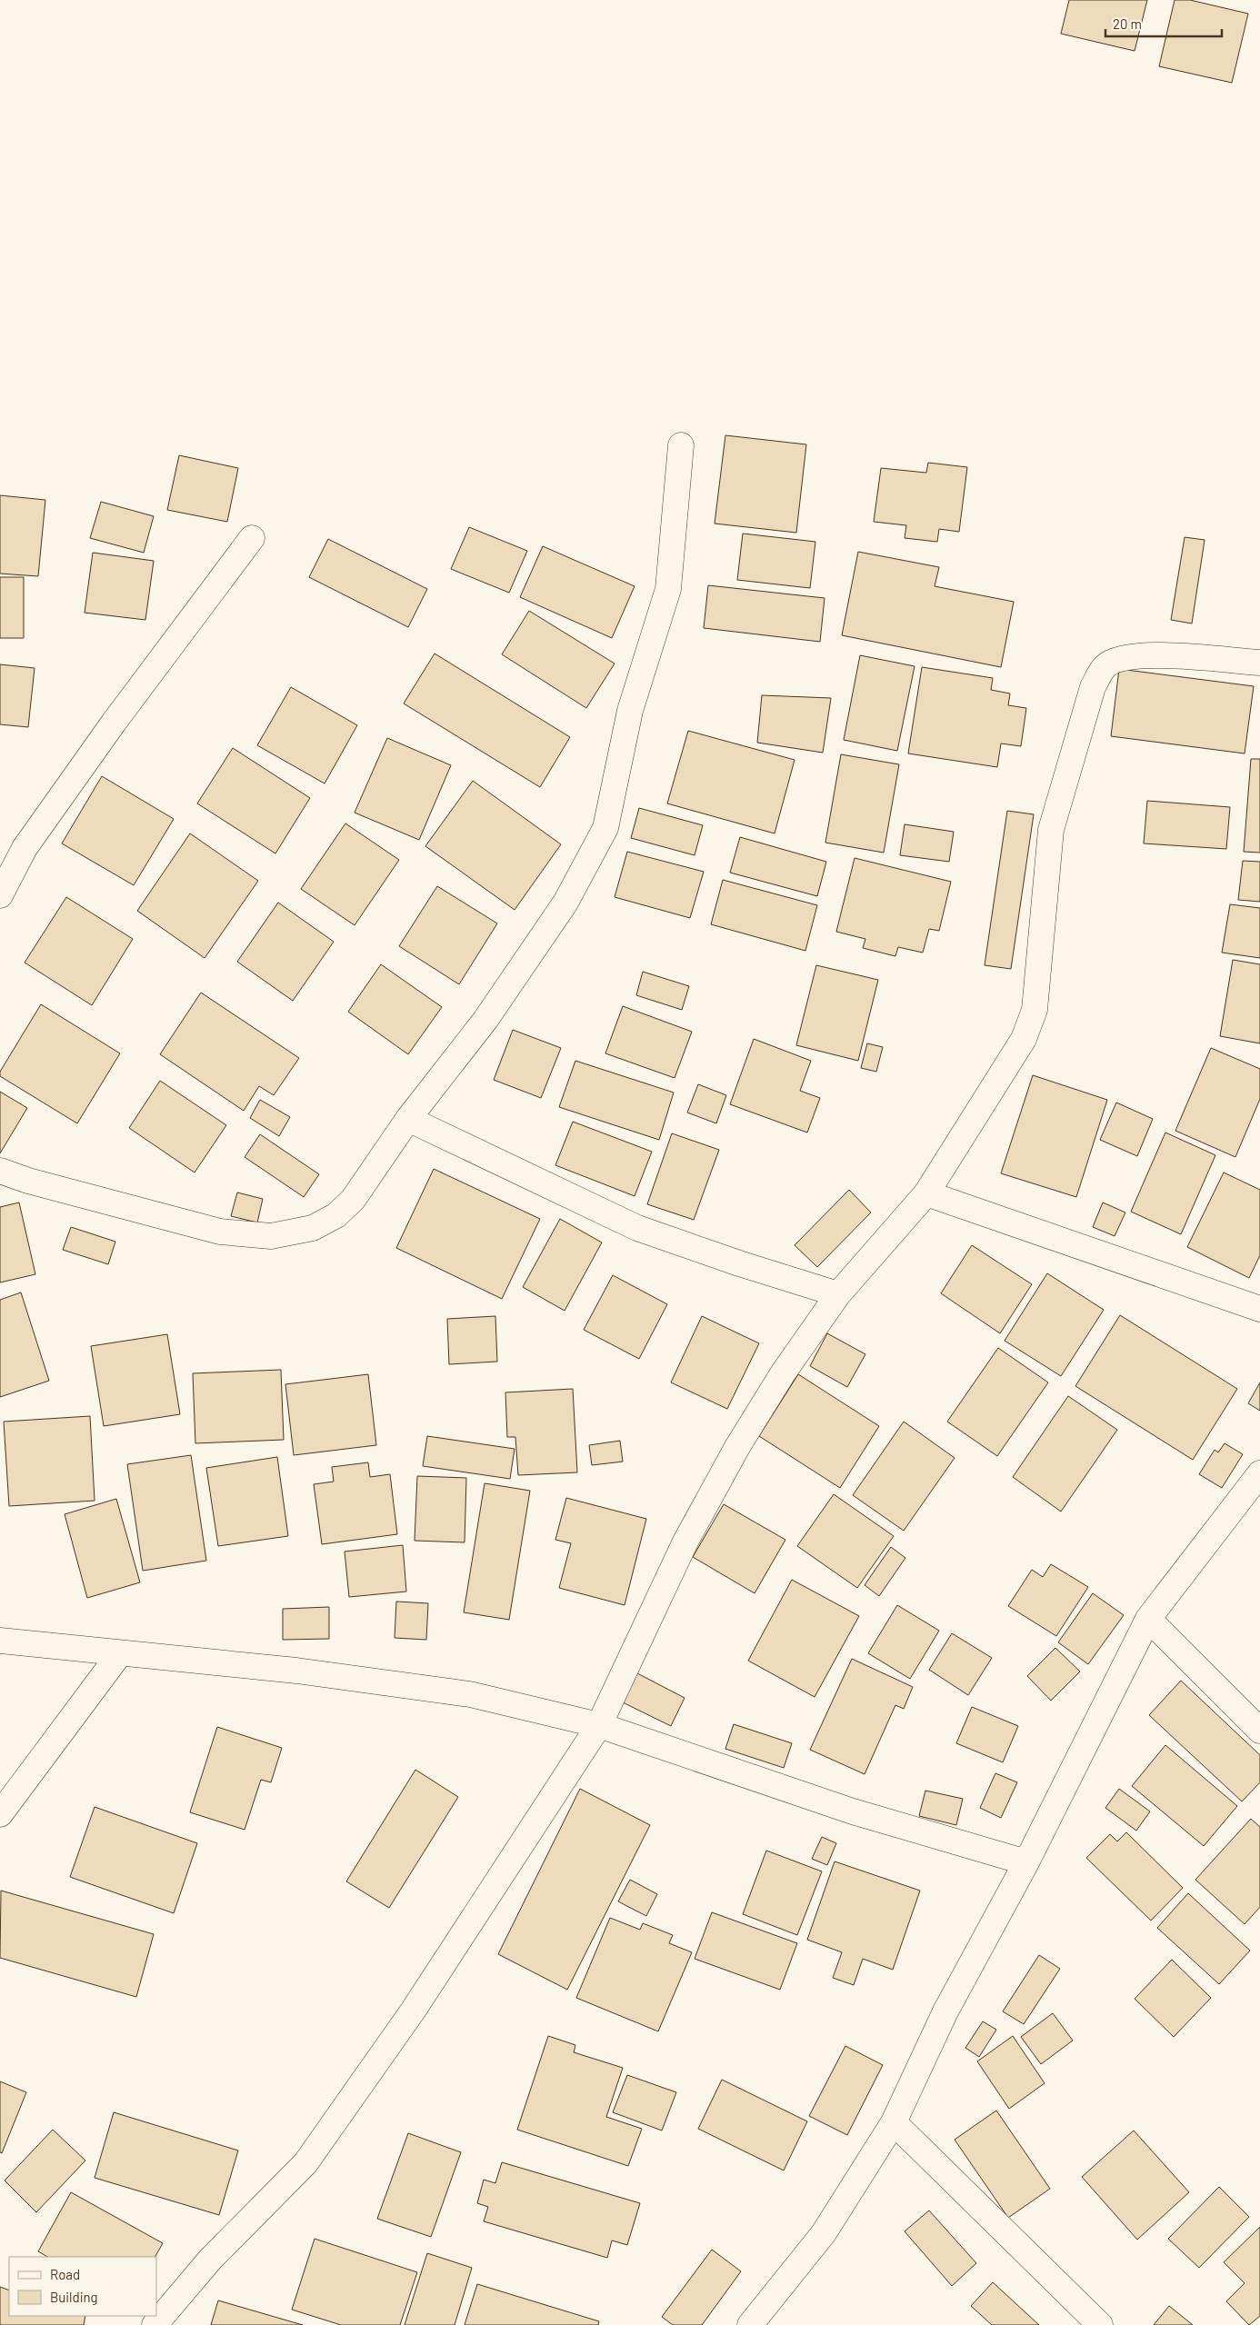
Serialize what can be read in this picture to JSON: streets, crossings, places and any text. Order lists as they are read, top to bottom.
{
  "legend": ["Road", "Building"],
  "scale_bar": "20 m"
}
